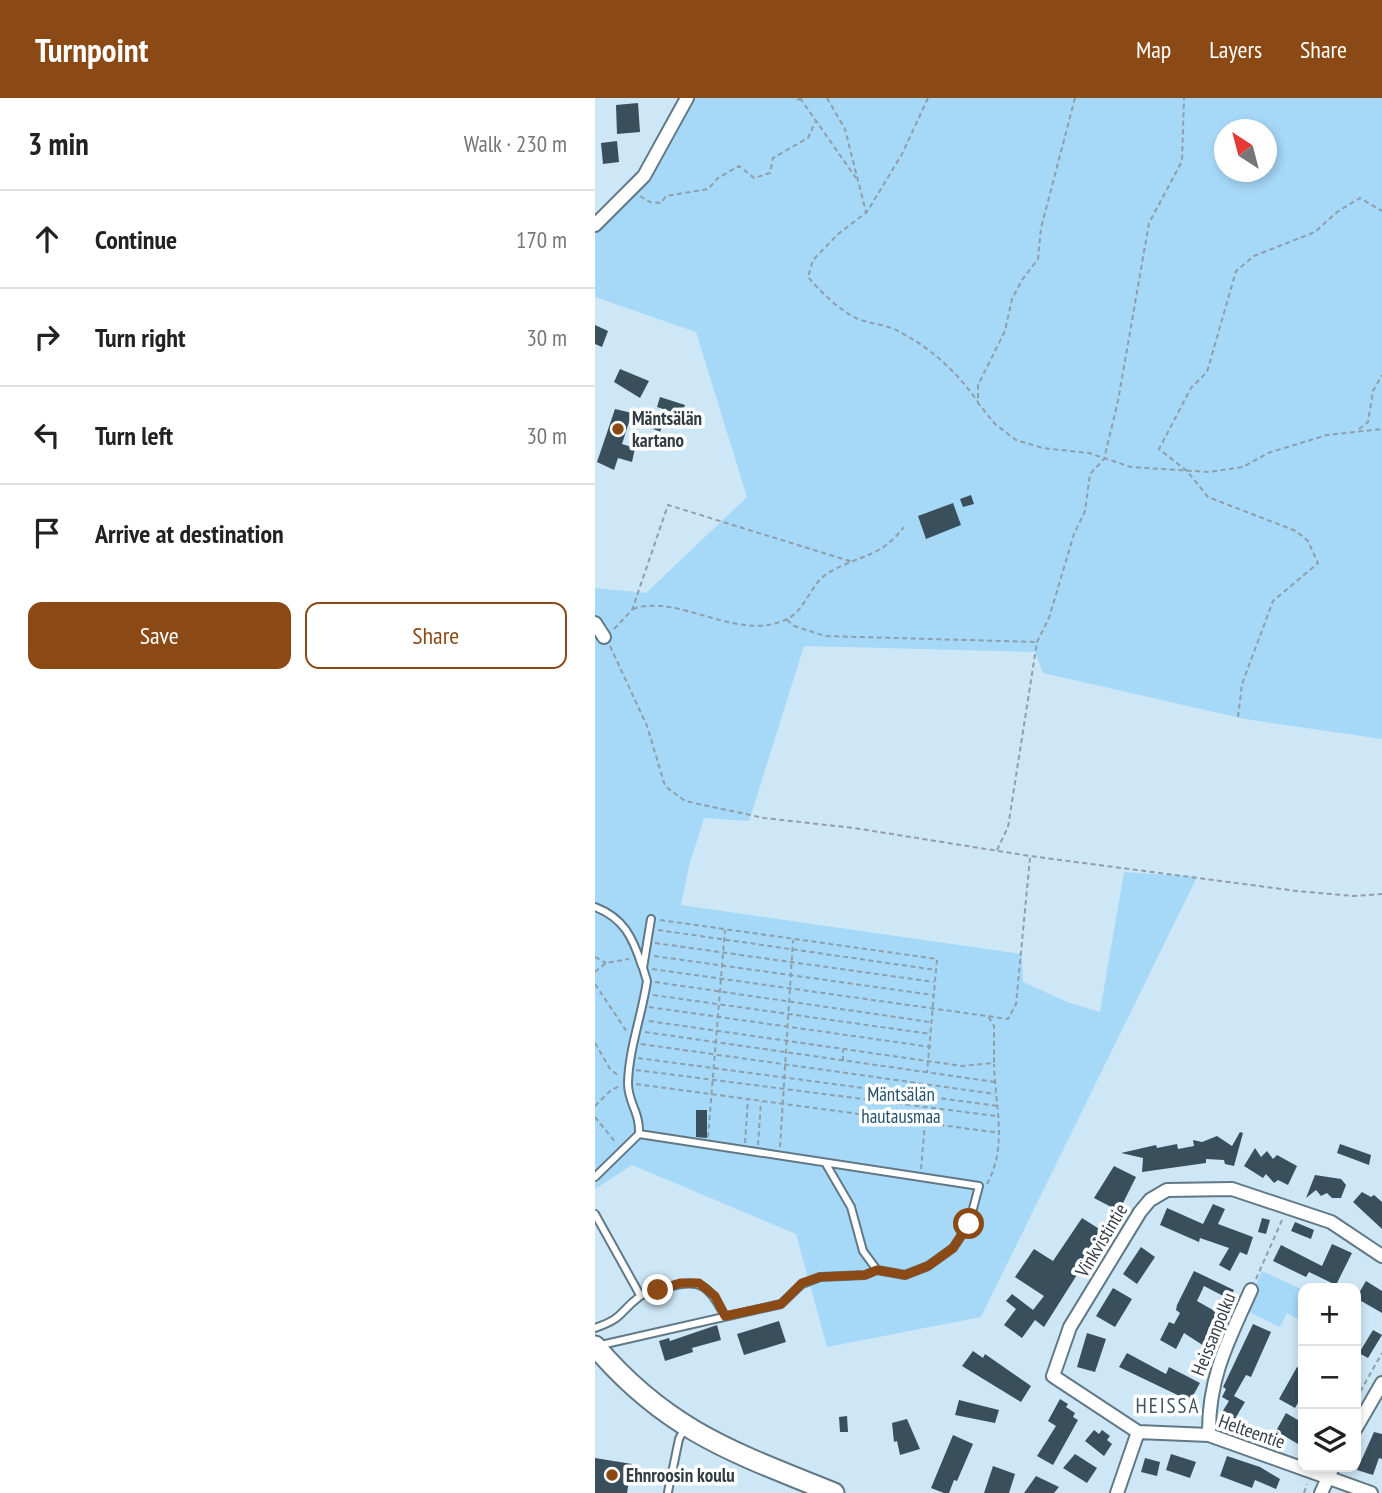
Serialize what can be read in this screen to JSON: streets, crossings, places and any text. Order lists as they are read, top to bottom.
{
  "streets": {
    "street": ["Vinkvistintie", "Heissanpolku", "Helteentie"]
  },
  "crossings": [
    ["Vinkvistintie", "Helteentie"],
    ["Heissanpolku", "Helteentie"]
  ],
  "districts": ["HEISSA"],
  "parks": ["Mäntsälän hautausmaa"],
  "places": ["Mäntsälän kartano", "Ehnroosin koulu"],
  "north": "top left",
  "page": {
    "header": "Turnpoint",
    "nav": ["Map", "Layers", "Share"],
    "heading": ["3 min", "Walk · 230 m"],
    "list": [
      ["Continue", "170 m"],
      ["Turn right", "30 m"],
      ["Turn left", "30 m"],
      "Arrive at destination"
    ],
    "buttons": ["Save", "Share"],
    "map_buttons": ["+", "−"]
  }
}
